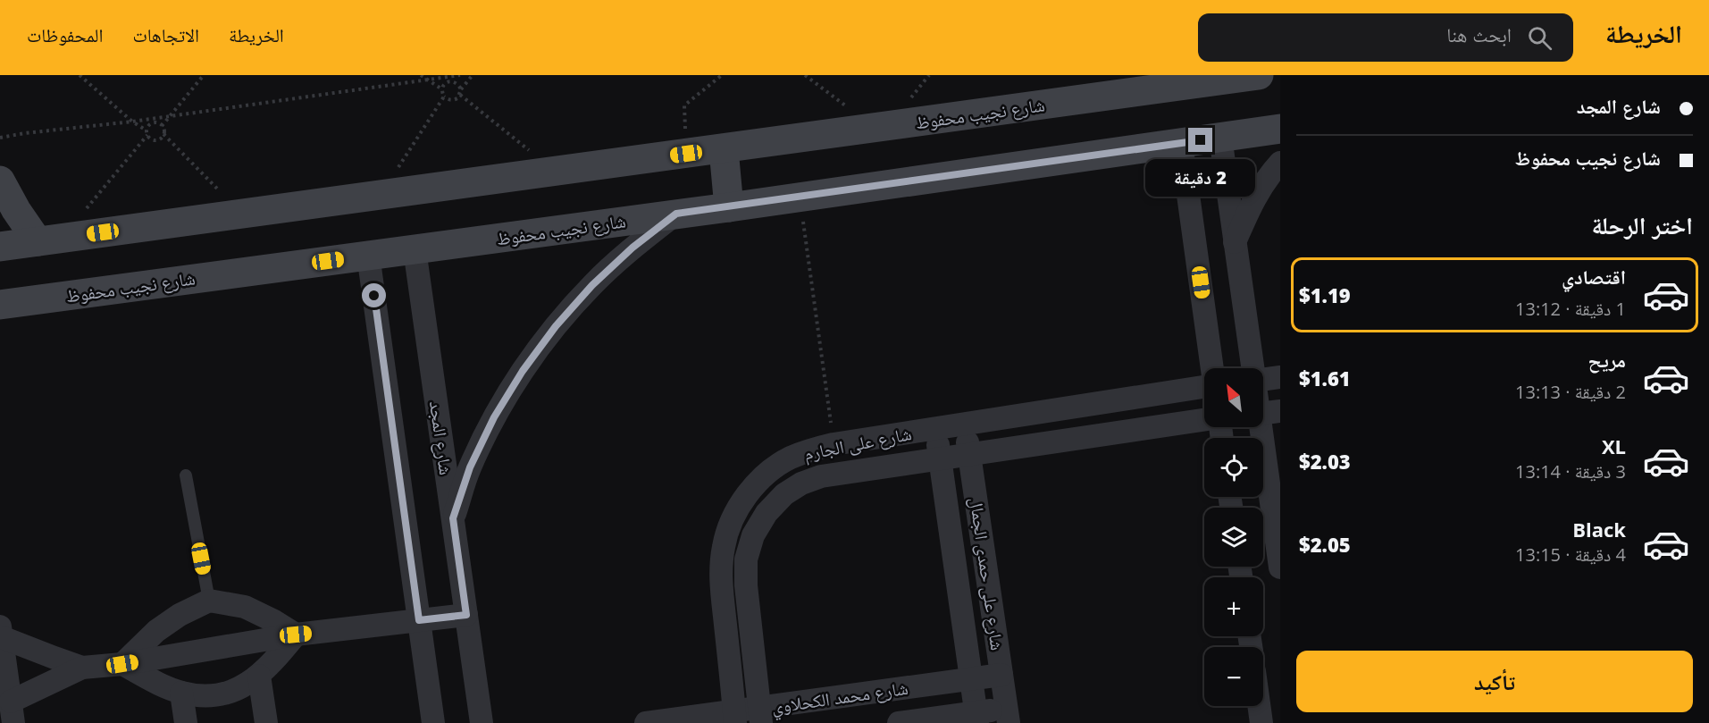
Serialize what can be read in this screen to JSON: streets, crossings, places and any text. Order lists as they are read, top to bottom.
{
  "streets": {
    "street": [
      "شارع نجيب محفوظ",
      "شارع المجد",
      "شارع على الجارم",
      "شارع على حمدى الجمال",
      "شارع محمد الكحلاوي"
    ]
  },
  "crossings": [
    ["شارع نجيب محفوظ", "شارع المجد"],
    ["شارع على الجارم", "شارع على حمدى الجمال"],
    ["شارع على الجارم", "شارع محمد الكحلاوي"],
    ["شارع على حمدى الجمال", "شارع محمد الكحلاوي"]
  ],
  "north": "top left",
  "page": {
    "header": "الخريطة",
    "search": "ابحث هنا",
    "nav": ["الخريطة", "الاتجاهات", "المحفوظات"],
    "banner": ["شارع المجد", "شارع نجيب محفوظ"],
    "bubble": "2 دقيقة",
    "heading": "اختر الرحلة",
    "list": [
      {
        "name": "اقتصادي",
        "note": "1 دقيقة · 13:12",
        "value": "$1.19"
      },
      {
        "name": "مريح",
        "note": "2 دقيقة · 13:13",
        "value": "$1.61"
      },
      {
        "name": "XL",
        "note": "3 دقيقة · 13:14",
        "value": "$2.03"
      },
      {
        "name": "Black",
        "note": "4 دقيقة · 13:15",
        "value": "$2.05"
      }
    ],
    "map_buttons": ["+", "−"],
    "buttons": "تأكيد"
  }
}
